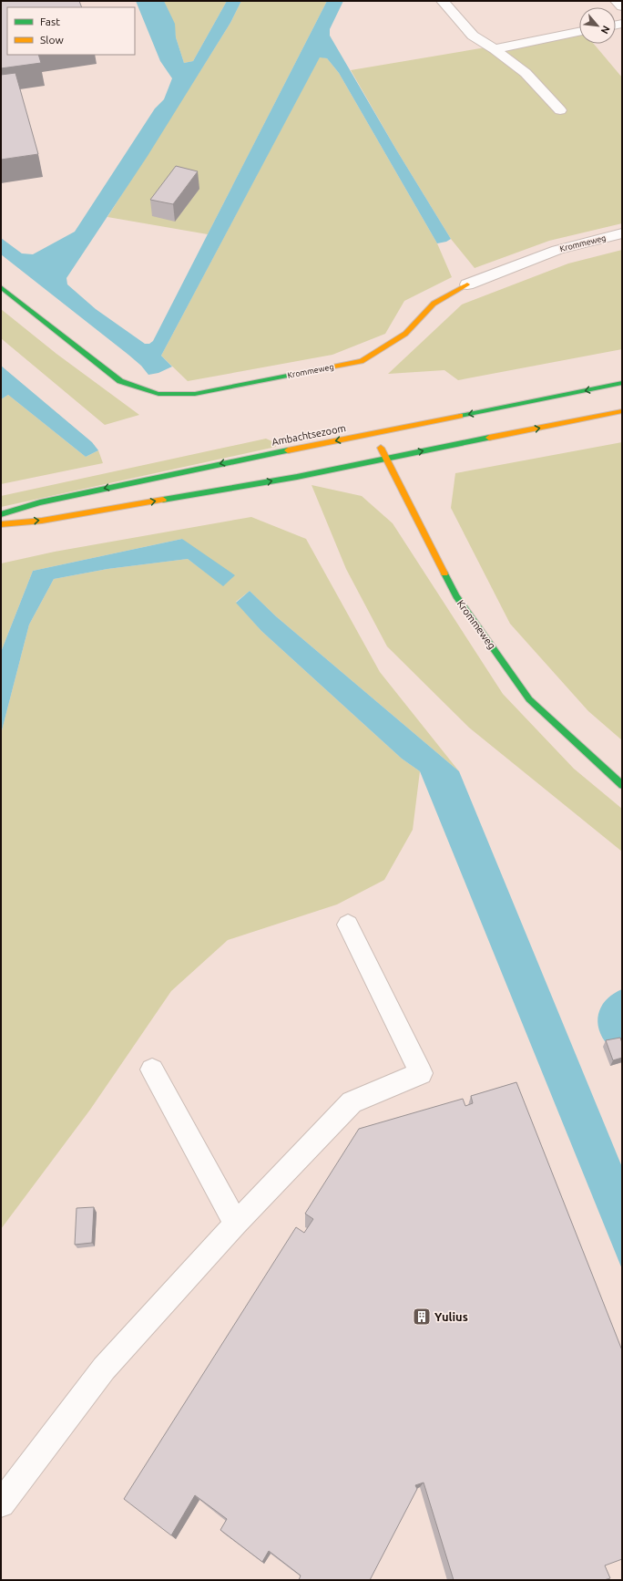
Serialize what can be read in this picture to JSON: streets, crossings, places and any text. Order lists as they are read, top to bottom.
{
  "streets": {
    "street": ["Krommeweg", "Ambachtsezoom"]
  },
  "crossings": [
    ["Krommeweg", "Ambachtsezoom"]
  ],
  "places": {
    "building": ["Yulius"]
  },
  "legend": ["Fast", "Slow"],
  "north": "bottom right"
}
